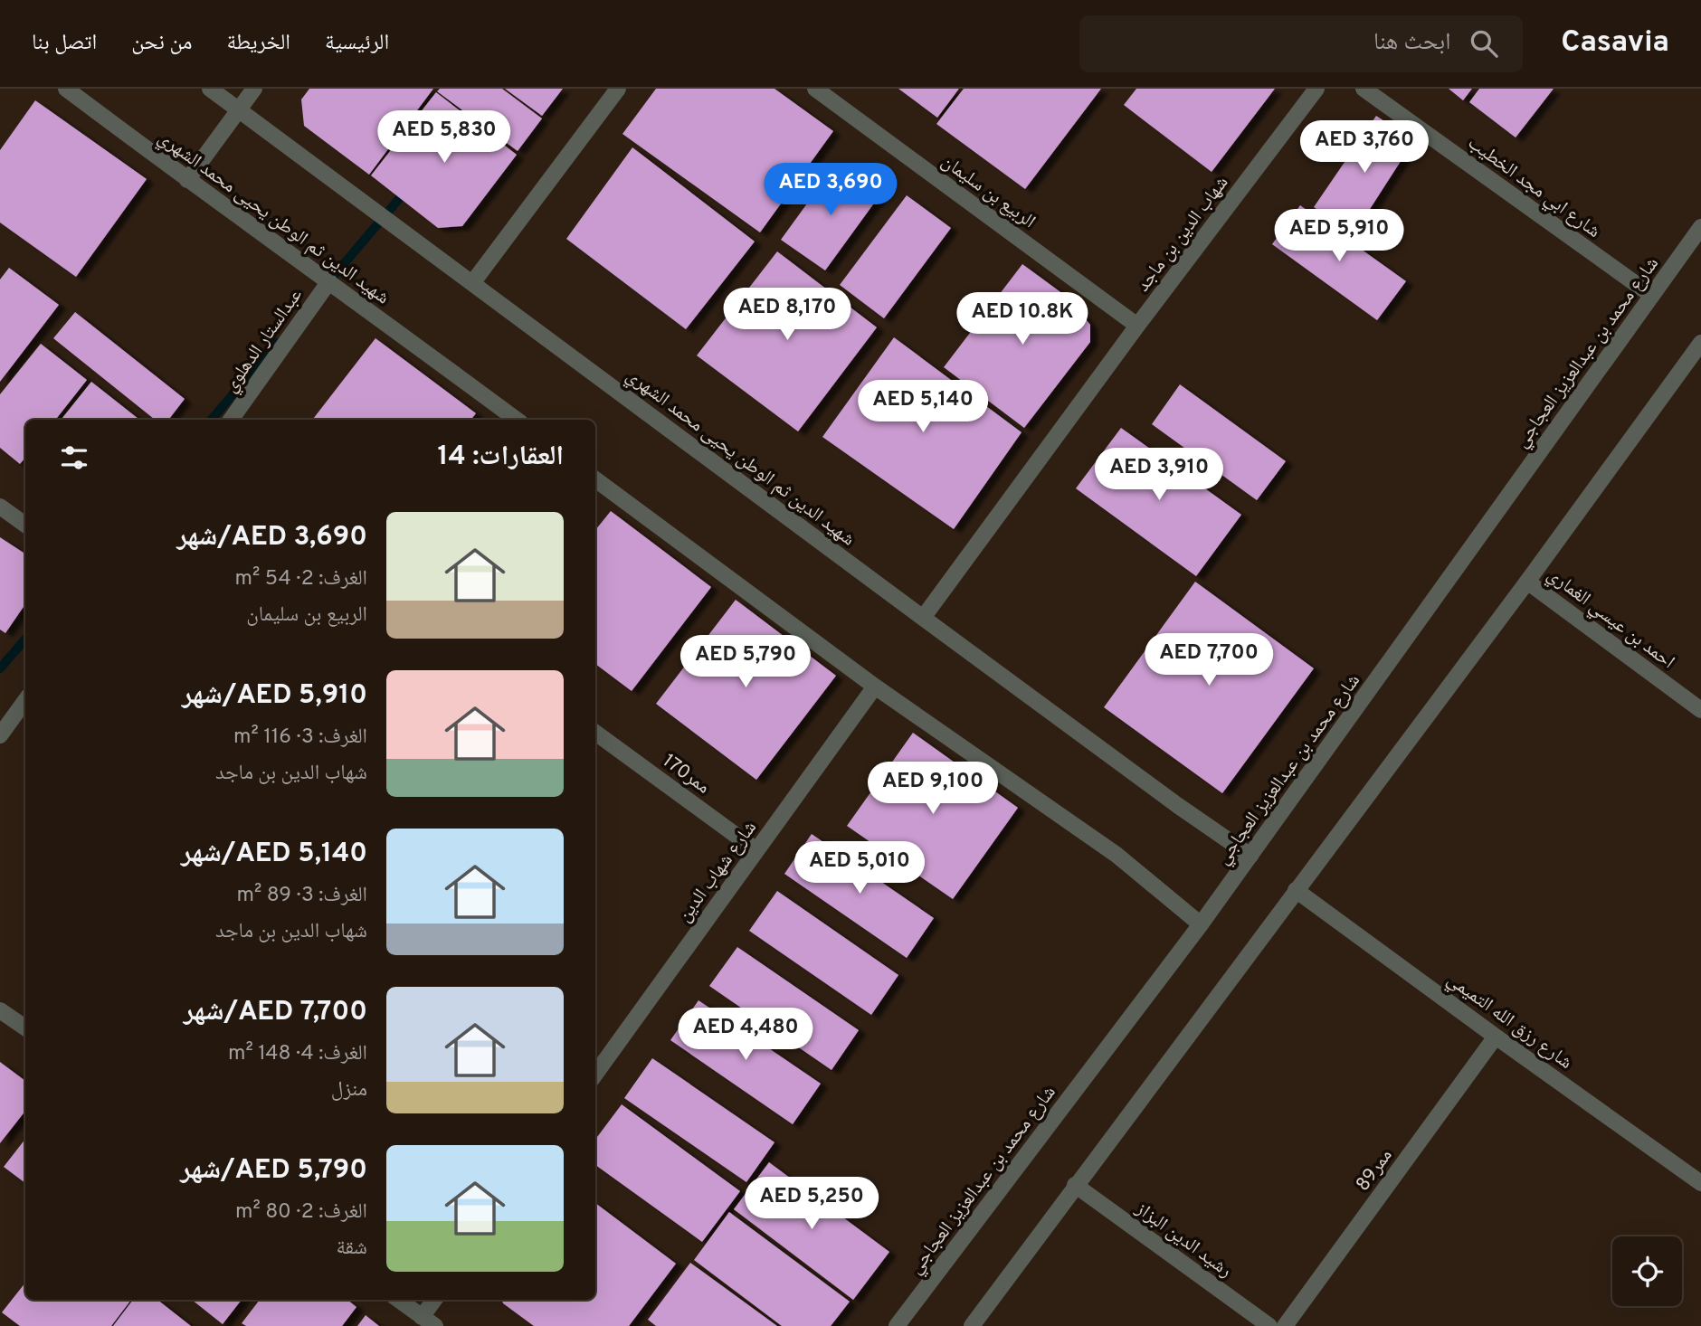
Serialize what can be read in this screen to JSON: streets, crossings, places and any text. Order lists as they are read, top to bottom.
{
  "streets": {
    "street": [
      "شارع ابي مجد الخطيب",
      "الربيع بن سليمان",
      "شهيد الدين ثم الوطن يحيى محمد الشهري",
      "شهاب الدين بن ماجد",
      "عبدالستار الدهلوي",
      "شارع محمد بن عبدالعزيز العجاجي",
      "احمد بن عيسي الغماري",
      "ممر170",
      "شارع شهاب الدين",
      "شارع رزق الله التميمي",
      "ممر89",
      "رشيد الدين البزاز"
    ]
  },
  "crossings": [
    ["شارع ابي مجد الخطيب", "شارع محمد بن عبدالعزيز العجاجي"],
    ["الربيع بن سليمان", "شهاب الدين بن ماجد"],
    ["شهيد الدين ثم الوطن يحيى محمد الشهري", "شهاب الدين بن ماجد"],
    ["شهيد الدين ثم الوطن يحيى محمد الشهري", "عبدالستار الدهلوي"],
    ["شهيد الدين ثم الوطن يحيى محمد الشهري", "شارع محمد بن عبدالعزيز العجاجي"],
    ["ممر170", "شارع شهاب الدين"],
    ["شارع رزق الله التميمي", "ممر89"]
  ],
  "page": {
    "header": "Casavia",
    "search": "ابحث هنا",
    "nav": [
      "الرئيسية",
      "الخريطة",
      "من نحن",
      "اتصل بنا"
    ],
    "price": [
      "AED 5,830",
      "AED 3,760",
      "AED 3,690",
      "AED 5,910",
      "AED 8,170",
      "AED 10.8K",
      "AED 5,140",
      "AED 3,910",
      "AED 7,700",
      "AED 5,790",
      "AED 9,100",
      "AED 5,010",
      "AED 4,480",
      "AED 5,250"
    ],
    "heading": "العقارات: 14",
    "list": [
      {
        "name": "AED 3,690/شهر",
        "note": "الغرف: 2 · 54 m² · الربيع بن سليمان"
      },
      {
        "name": "AED 5,910/شهر",
        "note": "الغرف: 3 · 116 m² · شهاب الدين بن ماجد"
      },
      {
        "name": "AED 5,140/شهر",
        "note": "الغرف: 3 · 89 m² · شهاب الدين بن ماجد"
      },
      {
        "name": "AED 7,700/شهر",
        "note": "الغرف: 4 · 148 m² · منزل"
      },
      {
        "name": "AED 5,790/شهر",
        "note": "الغرف: 2 · 80 m² · شقة"
      }
    ]
  }
}
